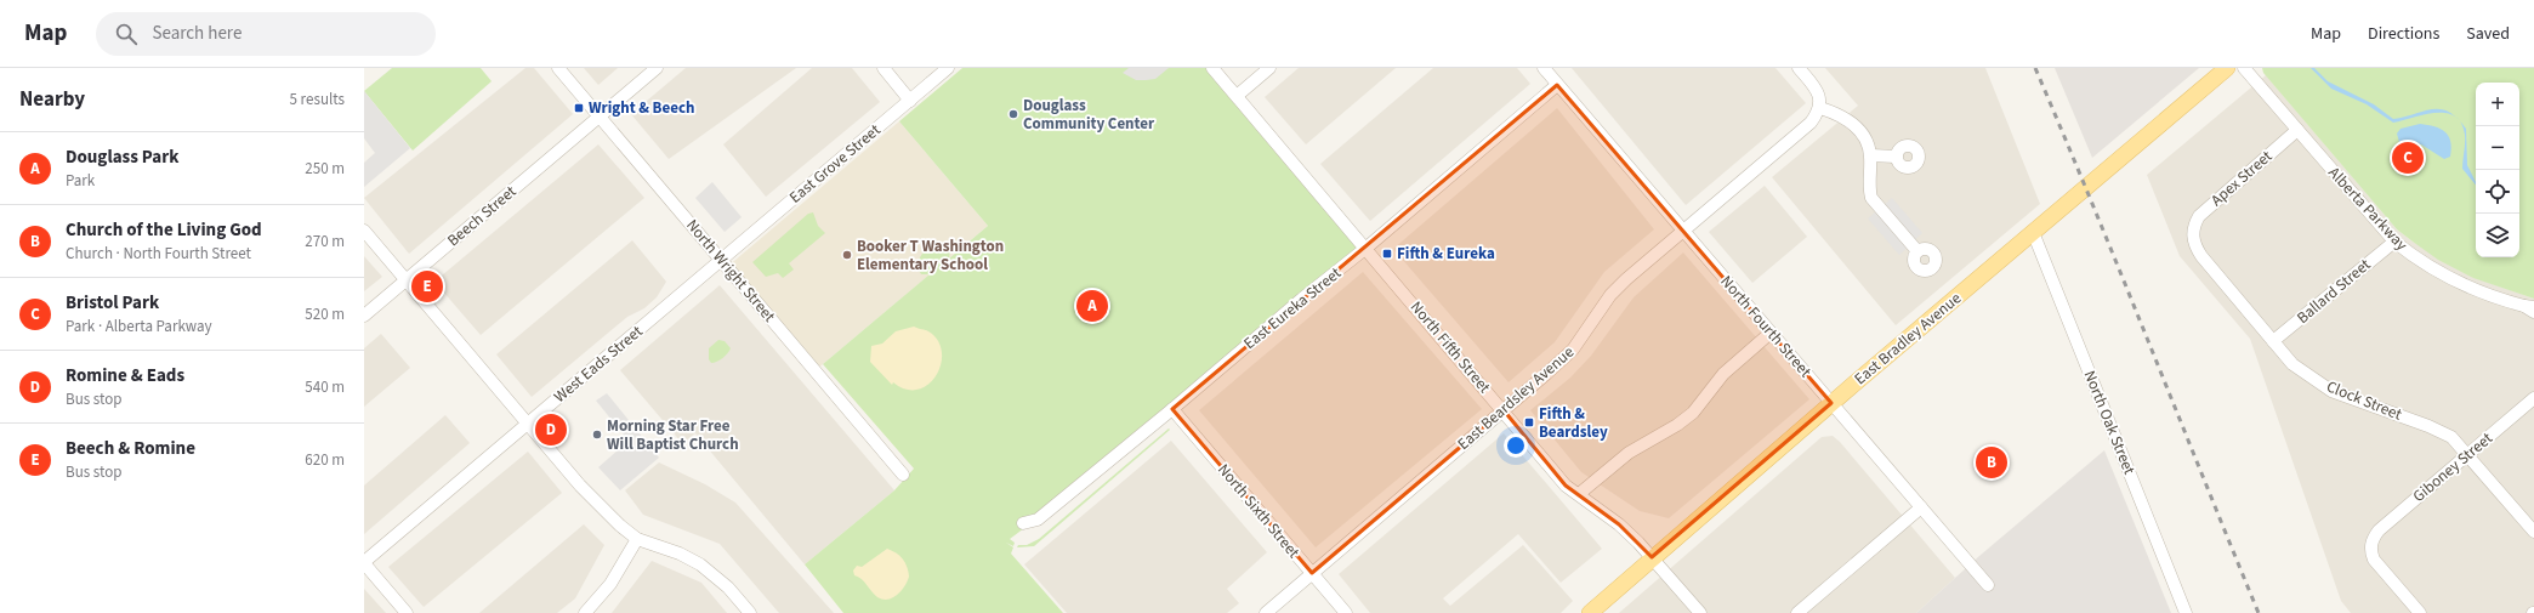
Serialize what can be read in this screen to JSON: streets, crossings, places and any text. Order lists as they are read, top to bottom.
{
  "streets": {
    "main road": ["East Bradley Avenue"],
    "street": [
      "East Grove Street",
      "Apex Street",
      "Alberta Parkway",
      "Beech Street",
      "North Wright Street",
      "Ballard Street",
      "East Eureka Street",
      "North Fourth Street",
      "North Fifth Street",
      "West Eads Street",
      "East Beardsley Avenue",
      "Clock Street",
      "North Oak Street",
      "Giboney Street",
      "North Sixth Street"
    ]
  },
  "crossings": [
    ["East Grove Street", "North Wright Street"],
    ["East Grove Street", "West Eads Street"],
    ["Apex Street", "Alberta Parkway"],
    ["Apex Street", "Clock Street"],
    ["Alberta Parkway", "Ballard Street"],
    ["Beech Street", "North Wright Street"],
    ["North Wright Street", "West Eads Street"],
    ["Ballard Street", "Clock Street"],
    ["East Eureka Street", "North Fourth Street"],
    ["East Eureka Street", "North Fifth Street"],
    ["East Eureka Street", "North Sixth Street"],
    ["North Fourth Street", "East Bradley Avenue"],
    ["North Fourth Street", "East Beardsley Avenue"],
    ["East Bradley Avenue", "North Fifth Street"],
    ["East Bradley Avenue", "North Oak Street"],
    ["North Fifth Street", "East Beardsley Avenue"],
    ["East Beardsley Avenue", "North Sixth Street"],
    ["Clock Street", "Giboney Street"]
  ],
  "places": {
    "transit": ["Wright & Beech", "Fifth & Eureka", "Fifth & Beardsley"],
    "other": ["Douglass Community Center", "Booker T Washington Elementary School", "Morning Star Free Will Baptist Church"]
  },
  "page": {
    "header": "Map",
    "search": "Search here",
    "nav": ["Map", "Directions", "Saved"],
    "heading": ["Nearby", "5 results"],
    "map_buttons": ["+", "−"],
    "list": [
      {
        "mark": "A",
        "name": "Douglass Park",
        "note": "Park",
        "value": "250 m"
      },
      {
        "mark": "B",
        "name": "Church of the Living God",
        "note": "Church · North Fourth Street",
        "value": "270 m"
      },
      {
        "mark": "C",
        "name": "Bristol Park",
        "note": "Park · Alberta Parkway",
        "value": "520 m"
      },
      {
        "mark": "D",
        "name": "Romine & Eads",
        "note": "Bus stop",
        "value": "540 m"
      },
      {
        "mark": "E",
        "name": "Beech & Romine",
        "note": "Bus stop",
        "value": "620 m"
      }
    ],
    "pins": [
      "C",
      "E",
      "A",
      "D",
      "B"
    ]
  }
}
